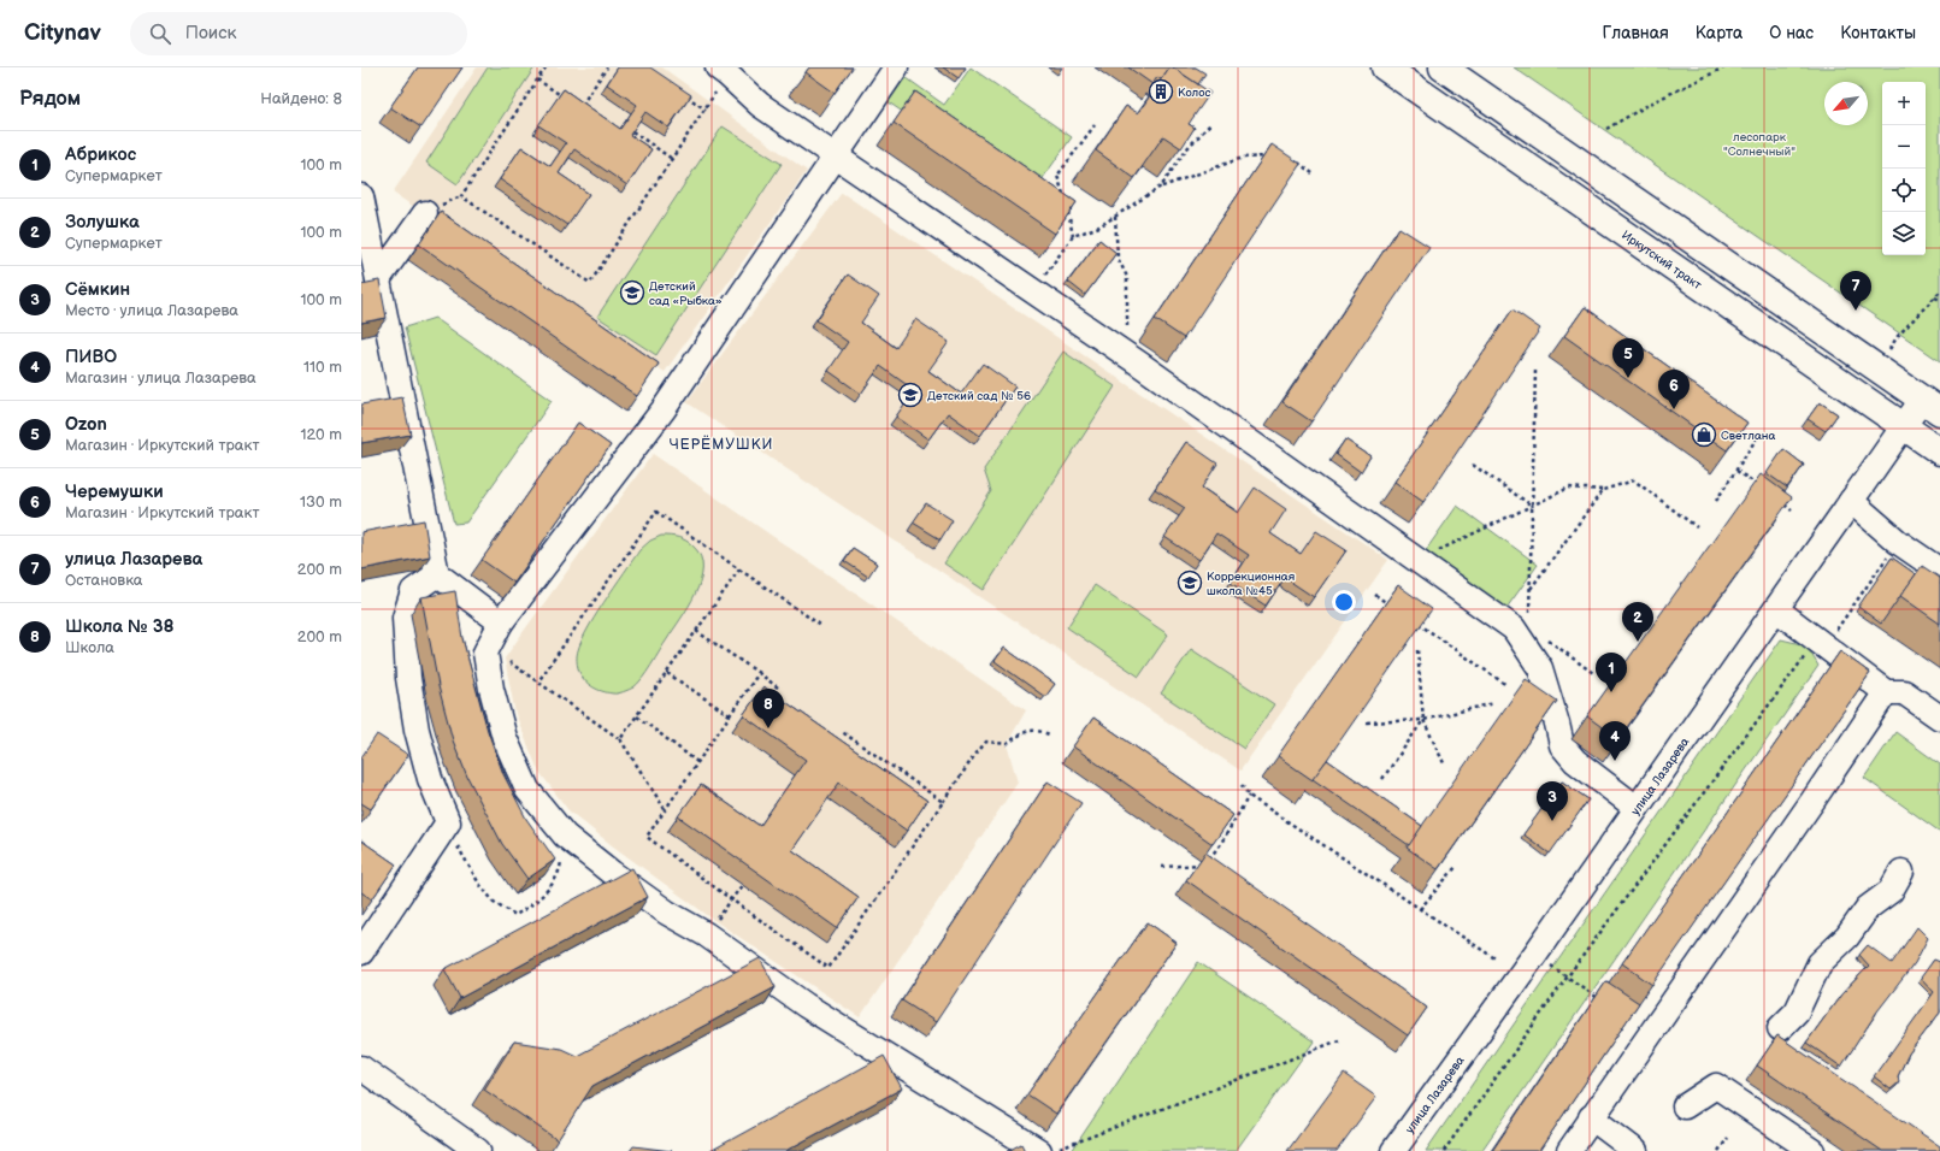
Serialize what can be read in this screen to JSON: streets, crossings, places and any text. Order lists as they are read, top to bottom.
{
  "streets": {
    "main road": ["Иркутский тракт"],
    "street": ["улица Лазарева"]
  },
  "crossings": [
    ["Иркутский тракт", "улица Лазарева"]
  ],
  "districts": ["ЧЕРЁМУШКИ"],
  "parks": ["лесопарк \"Солнечный\""],
  "places": {
    "building": ["Колос"],
    "school or university": ["Детский сад «Рыбка»", "Детский сад № 56", "Коррекционная школа №45"],
    "shop": ["Светлана"]
  },
  "north": "bottom left",
  "page": {
    "header": "Citynav",
    "search": "Поиск",
    "nav": [
      "Главная",
      "Карта",
      "О нас",
      "Контакты"
    ],
    "heading": ["Рядом", "Найдено: 8"],
    "map_buttons": ["+", "−"],
    "list": [
      {
        "mark": "1",
        "name": "Абрикос",
        "note": "Супермаркет",
        "value": "100 m"
      },
      {
        "mark": "2",
        "name": "Золушка",
        "note": "Супермаркет",
        "value": "100 m"
      },
      {
        "mark": "3",
        "name": "Сёмкин",
        "note": "Место · улица Лазарева",
        "value": "100 m"
      },
      {
        "mark": "4",
        "name": "ПИВО",
        "note": "Магазин · улица Лазарева",
        "value": "110 m"
      },
      {
        "mark": "5",
        "name": "Ozon",
        "note": "Магазин · Иркутский тракт",
        "value": "120 m"
      },
      {
        "mark": "6",
        "name": "Черемушки",
        "note": "Магазин · Иркутский тракт",
        "value": "130 m"
      },
      {
        "mark": "7",
        "name": "улица Лазарева",
        "note": "Остановка",
        "value": "200 m"
      },
      {
        "mark": "8",
        "name": "Школа № 38",
        "note": "Школа",
        "value": "200 m"
      }
    ],
    "pins": [
      "7",
      "5",
      "6",
      "2",
      "1",
      "8",
      "4",
      "3"
    ]
  }
}
